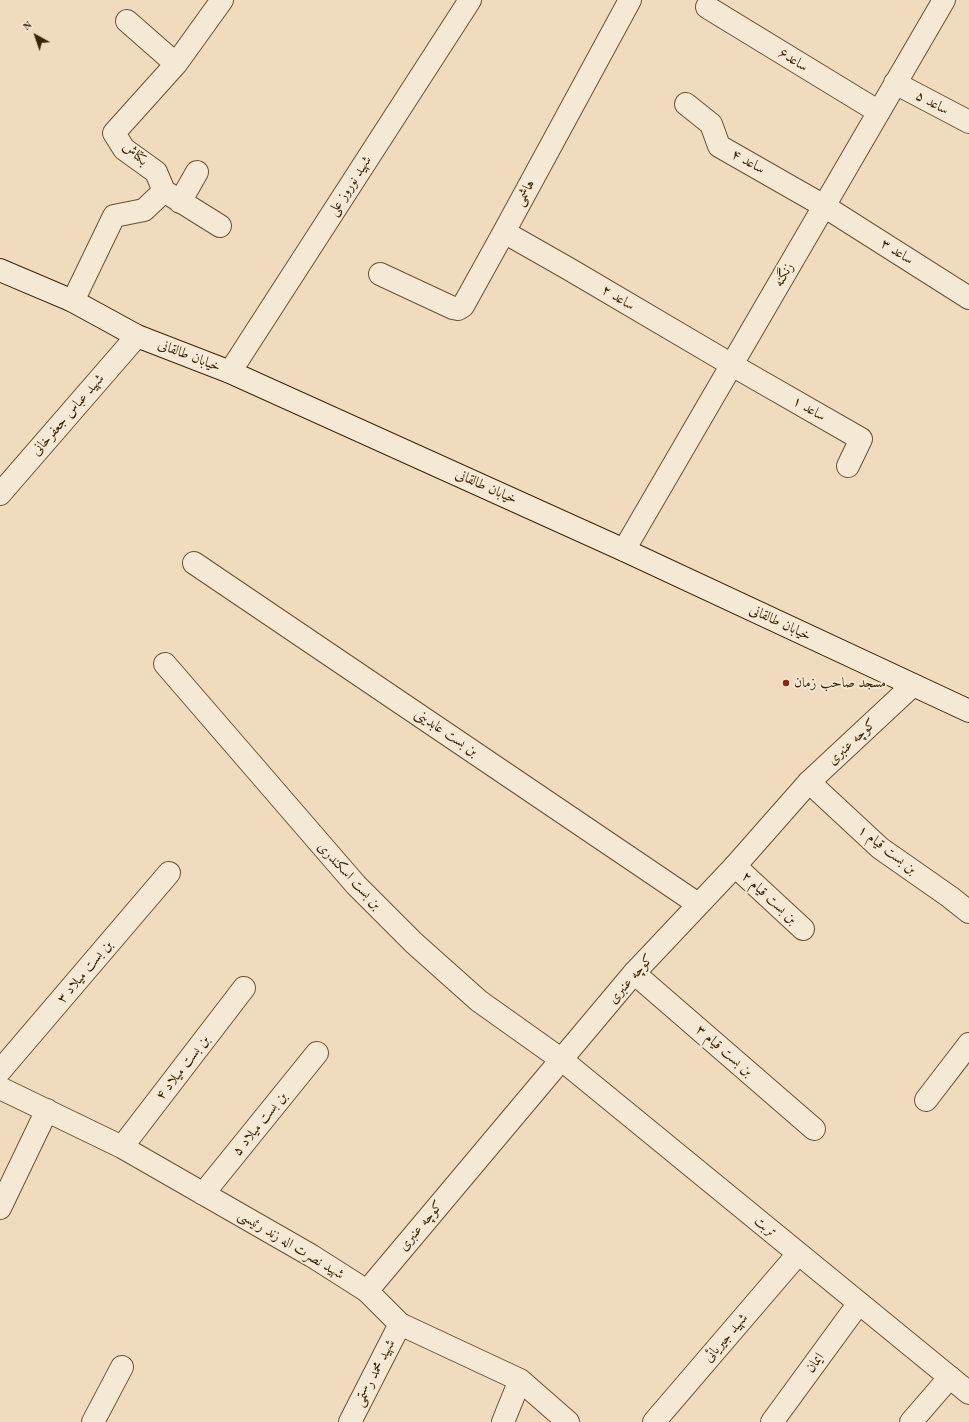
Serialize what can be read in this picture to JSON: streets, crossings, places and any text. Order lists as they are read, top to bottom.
{
  "streets": {
    "street": [
      "ساعد۶",
      "ساعد ۵",
      "بکتاش",
      "ساعد ۴",
      "شهید نوروز علی",
      "هاشمی",
      "ساعد ۳",
      "زنگنه",
      "ساعد ۲",
      "خیابان طالقانی",
      "ساعد ۱",
      "شهید عباس جعفرخانی",
      "بن بست عابدینی",
      "کوچه عنبری",
      "بن بست قیام ۱",
      "بن بست اسکندری",
      "بن بست قیام ۲",
      "بن بست میلاد ۳",
      "بن بست قیام ۳",
      "بن بست میلاد ۴",
      "بن بست میلاد ۵",
      "تربت",
      "شهید نصرت اله زند رئیسی",
      "شهید جیریائی",
      "ایمان",
      "شهید محمد رستمی"
    ]
  },
  "crossings": [
    ["ساعد۶", "زنگنه"],
    ["ساعد ۵", "زنگنه"],
    ["ساعد ۴", "ساعد ۳"],
    ["ساعد ۴", "زنگنه"],
    ["شهید نوروز علی", "خیابان طالقانی"],
    ["هاشمی", "ساعد ۲"],
    ["ساعد ۳", "زنگنه"],
    ["زنگنه", "ساعد ۲"],
    ["زنگنه", "خیابان طالقانی"],
    ["زنگنه", "ساعد ۱"],
    ["ساعد ۲", "ساعد ۱"],
    ["خیابان طالقانی", "شهید عباس جعفرخانی"],
    ["خیابان طالقانی", "کوچه عنبری"],
    ["بن بست عابدینی", "کوچه عنبری"],
    ["کوچه عنبری", "بن بست قیام ۱"],
    ["کوچه عنبری", "بن بست اسکندری"],
    ["کوچه عنبری", "بن بست قیام ۲"],
    ["کوچه عنبری", "بن بست قیام ۳"],
    ["کوچه عنبری", "تربت"],
    ["کوچه عنبری", "شهید نصرت اله زند رئیسی"],
    ["بن بست اسکندری", "تربت"],
    ["بن بست میلاد ۴", "شهید نصرت اله زند رئیسی"],
    ["بن بست میلاد ۵", "شهید نصرت اله زند رئیسی"],
    ["تربت", "شهید جیریائی"],
    ["تربت", "ایمان"],
    ["شهید نصرت اله زند رئیسی", "شهید محمد رستمی"]
  ],
  "places": ["مسجد صاحب زمان"],
  "north": "top left"
}
